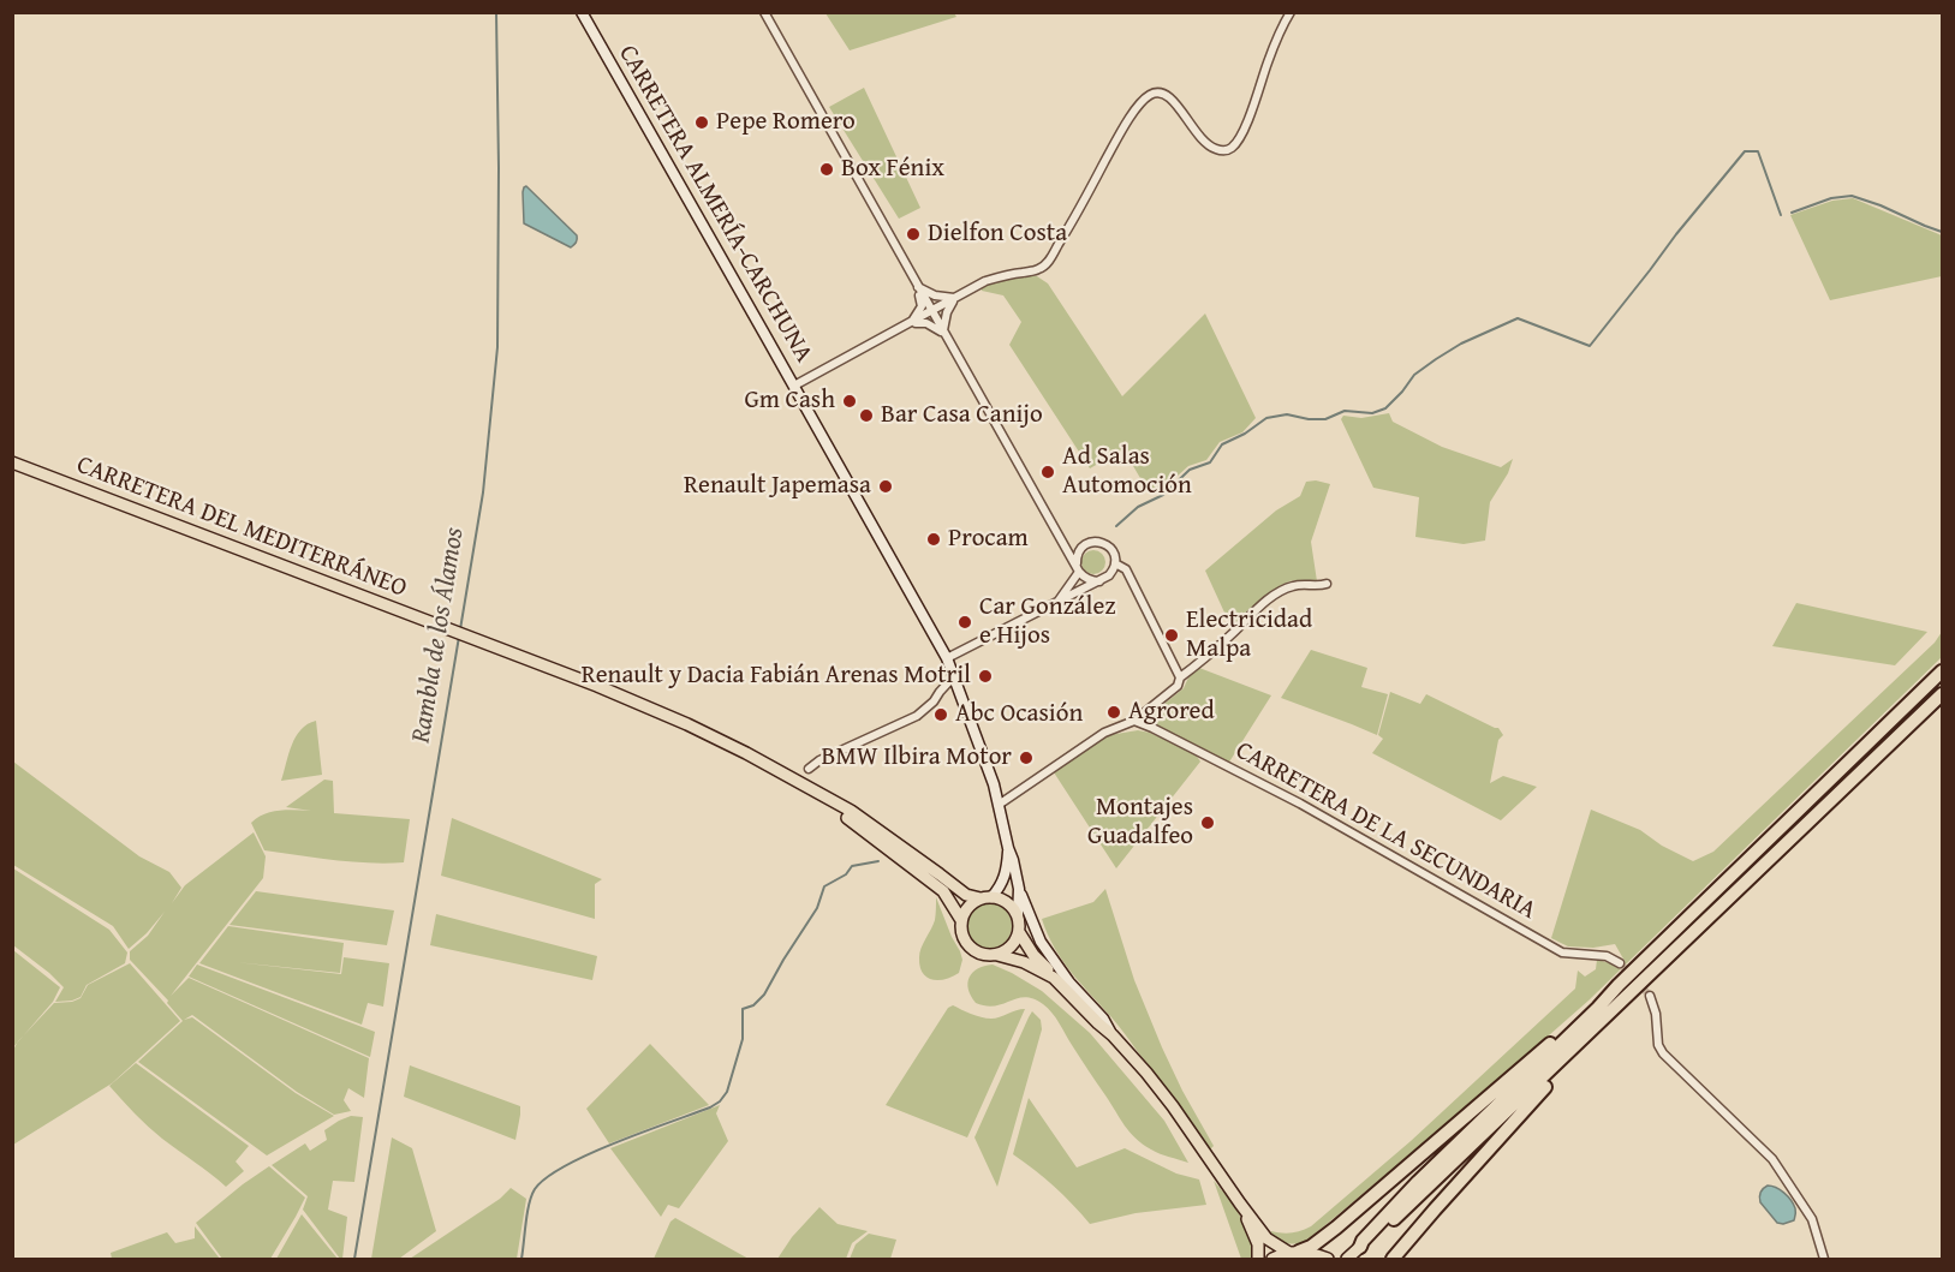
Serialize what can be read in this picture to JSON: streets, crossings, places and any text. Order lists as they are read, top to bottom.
{
  "streets": {
    "main road": ["CARRETERA ALMERÍA-CARCHUNA", "CARRETERA DEL MEDITERRÁNEO"],
    "street": ["CARRETERA DE LA SECUNDARIA"]
  },
  "water": ["Rambla de los Álamos"],
  "places": [
    "Pepe Romero",
    "Box Fénix",
    "Dielfon Costa",
    "Gm Cash",
    "Bar Casa Canijo",
    "Ad Salas Automoción",
    "Renault Japemasa",
    "Procam",
    "Car González e Hijos",
    "Electricidad Malpa",
    "Renault y Dacia Fabián Arenas Motril",
    "Agrored",
    "Abc Ocasión",
    "BMW Ilbira Motor",
    "Montajes Guadalfeo"
  ]
}
